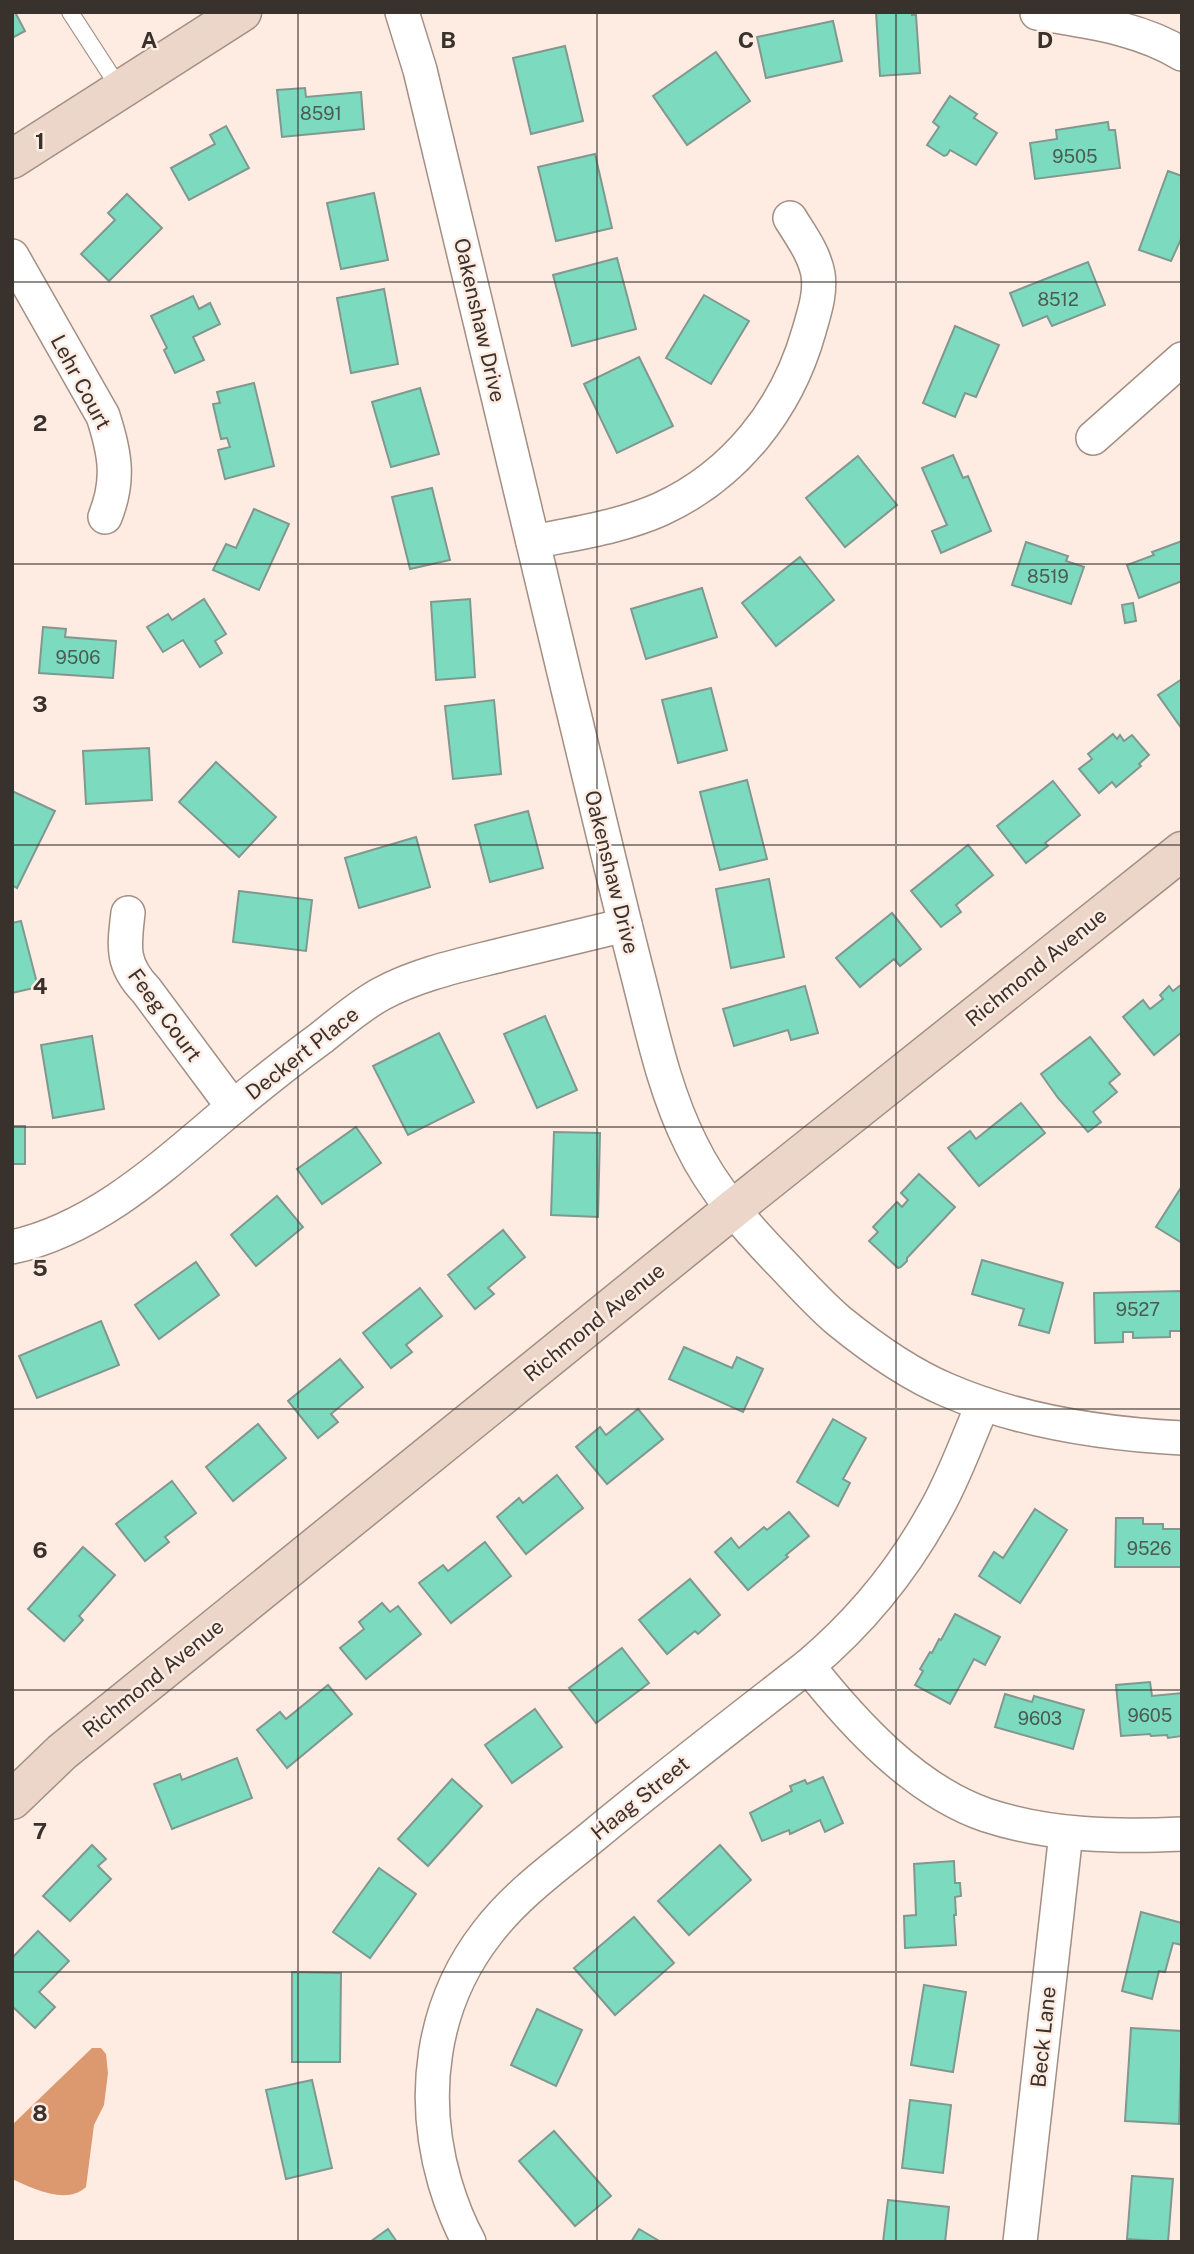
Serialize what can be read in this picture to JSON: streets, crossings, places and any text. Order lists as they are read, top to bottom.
{
  "streets": {
    "street": [
      "Oakenshaw Drive",
      "Lehr Court",
      "Richmond Avenue",
      "Feeg Court",
      "Deckert Place",
      "Haag Street",
      "Beck Lane"
    ]
  },
  "crossings": [
    ["Oakenshaw Drive", "Richmond Avenue"],
    ["Oakenshaw Drive", "Deckert Place"],
    ["Oakenshaw Drive", "Haag Street"],
    ["Feeg Court", "Deckert Place"]
  ],
  "house_numbers": [
    "8591",
    "9505",
    "8512",
    "8519",
    "9506",
    "9527",
    "9526",
    "9605",
    "9603"
  ],
  "grid": {
    "columns": [
      "A",
      "B",
      "C",
      "D"
    ],
    "rows": [
      "1",
      "2",
      "3",
      "4",
      "5",
      "6",
      "7",
      "8"
    ]
  }
}
